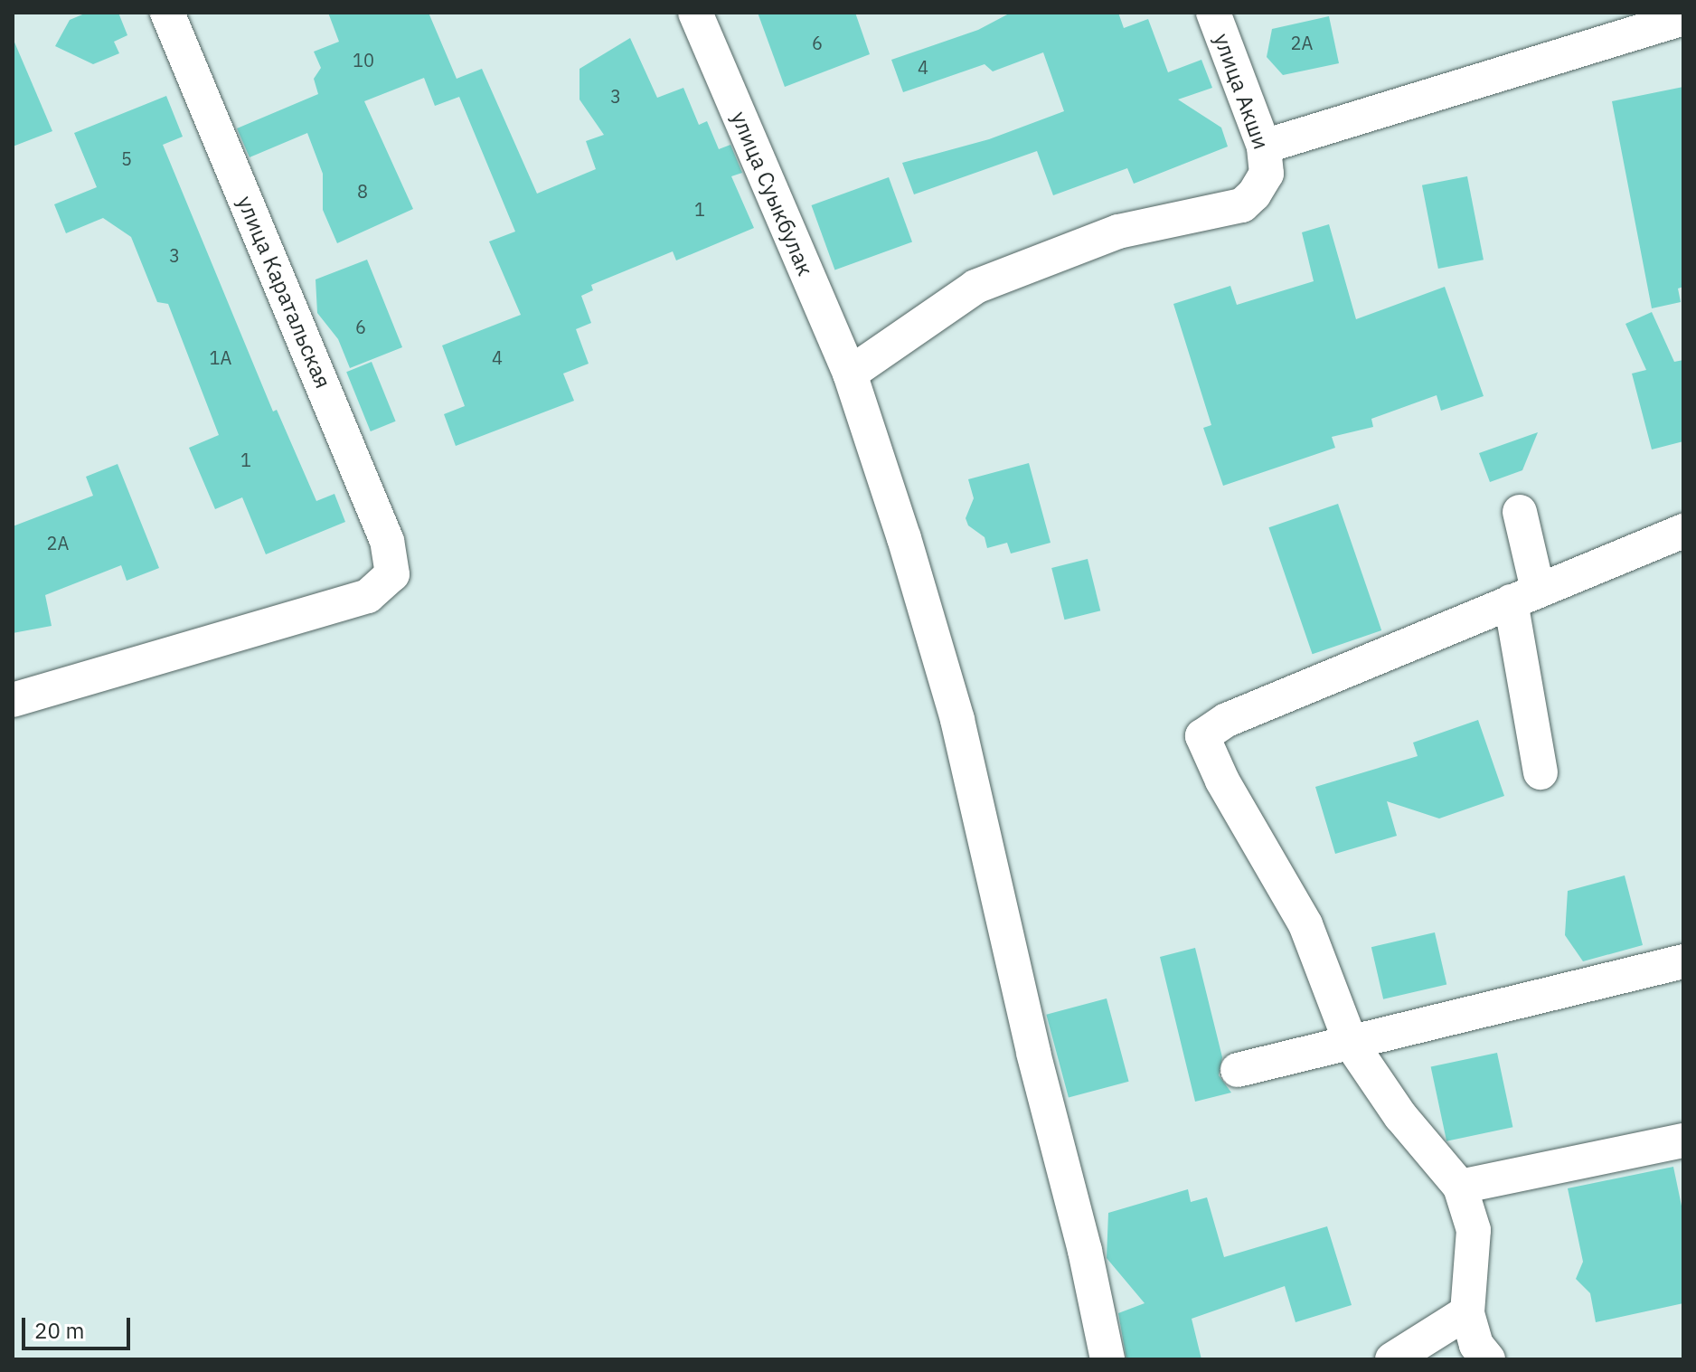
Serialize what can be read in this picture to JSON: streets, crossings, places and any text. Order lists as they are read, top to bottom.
{
  "streets": {
    "street": ["улица Акши", "улица Суыкбулак", "улица Каратальская"]
  },
  "crossings": [
    ["улица Акши", "улица Суыкбулак"]
  ],
  "house_numbers": [
    "6",
    "2А",
    "10",
    "4",
    "3",
    "5",
    "8",
    "1",
    "3",
    "6",
    "1А",
    "4",
    "1",
    "2А"
  ],
  "scale_bar": "20 m"
}
